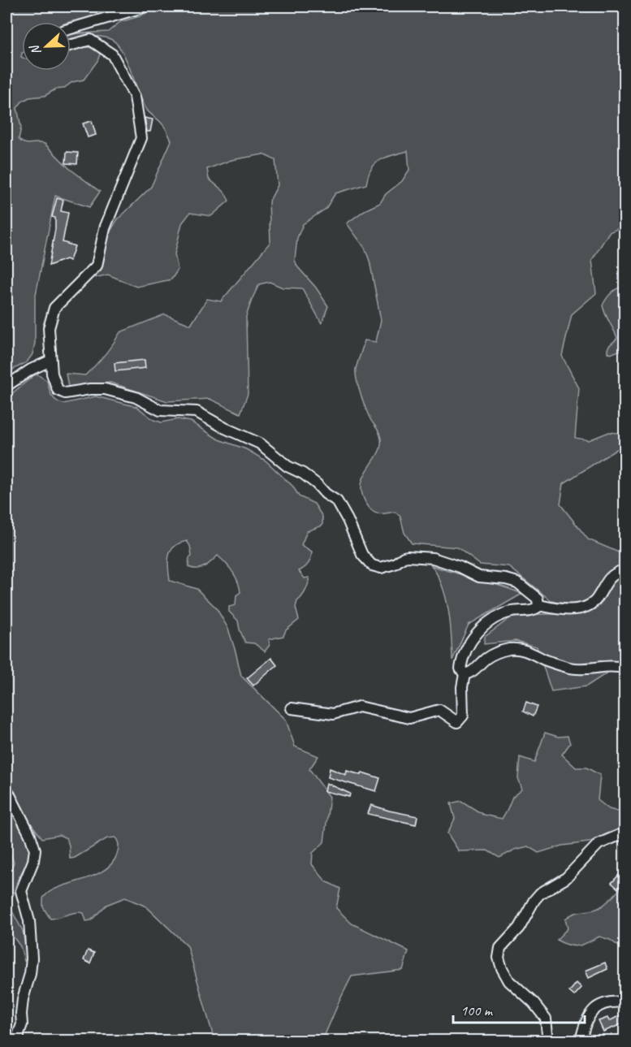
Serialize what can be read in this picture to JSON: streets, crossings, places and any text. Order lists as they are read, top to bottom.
{
  "scale_bar": "100 m",
  "north": "left"
}
